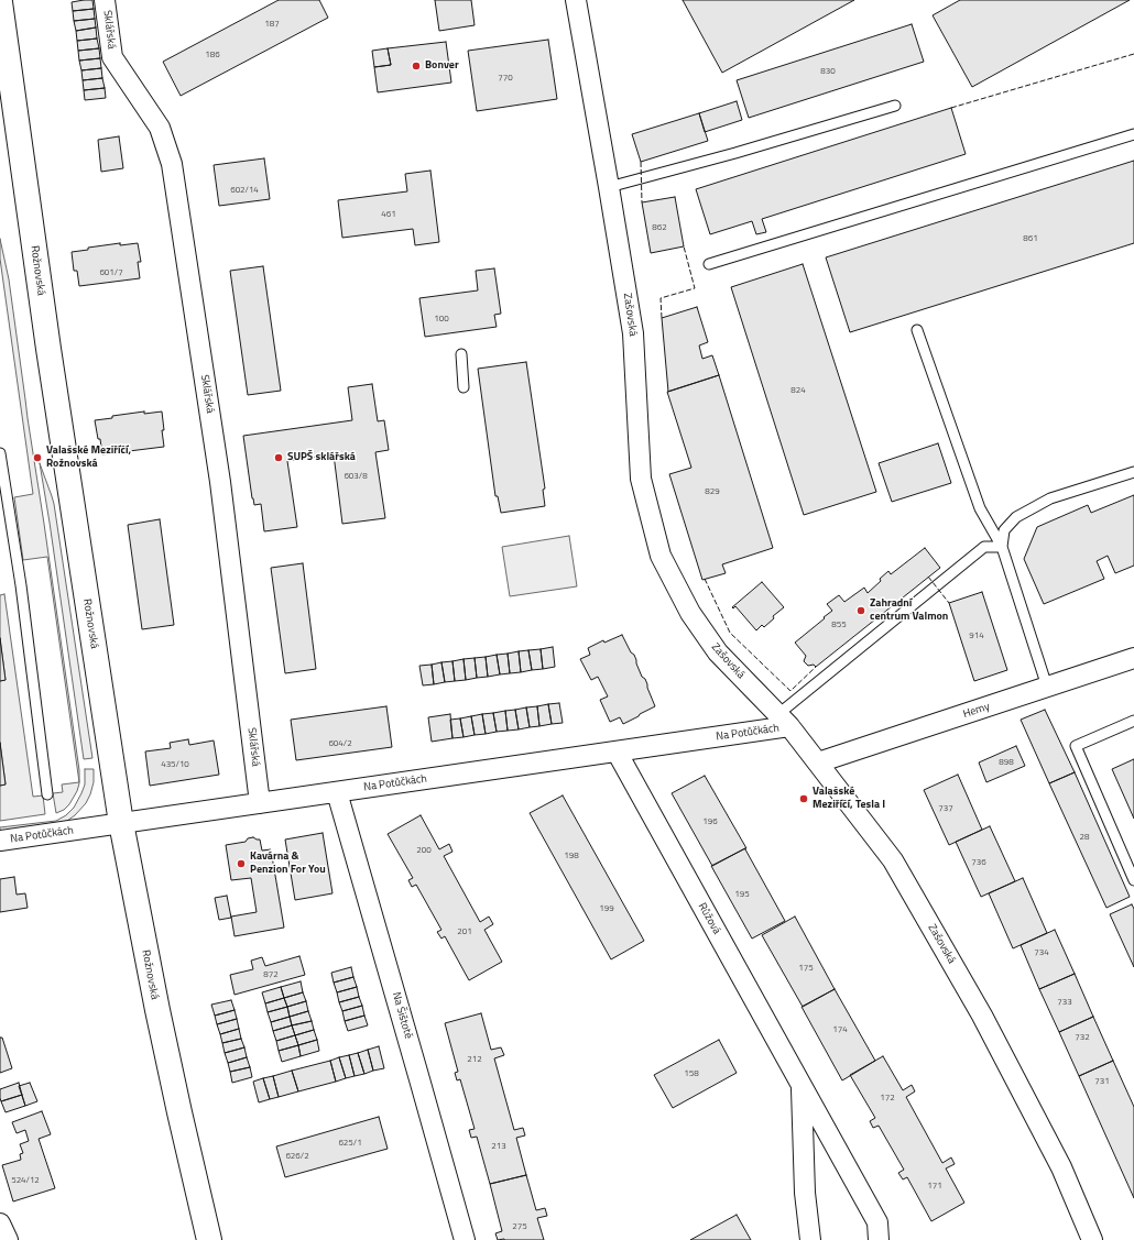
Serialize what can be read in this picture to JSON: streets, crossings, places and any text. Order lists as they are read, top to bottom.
{
  "streets": {
    "main road": ["Rožnovská"],
    "street": [
      "Sklářská",
      "Zašovská",
      "Hemy",
      "Na Potůčkách",
      "Růžová",
      "Na Šištotě"
    ]
  },
  "crossings": [
    ["Sklářská", "Na Potůčkách"],
    ["Rožnovská", "Na Potůčkách"],
    ["Zašovská", "Hemy"],
    ["Zašovská", "Na Potůčkách"],
    ["Na Potůčkách", "Růžová"],
    ["Na Potůčkách", "Na Šištotě"]
  ],
  "places": [
    "Bonver",
    "Valašské Meziříčí, Rožnovská",
    "SUPŠ sklářská",
    "Zahradní centrum Valmon",
    "Valašské Meziříčí, Tesla I",
    "Kavárna & Penzion For You"
  ],
  "house_numbers": [
    "187",
    "186",
    "830",
    "770",
    "602/14",
    "461",
    "862",
    "861",
    "601/7",
    "100",
    "824",
    "603/8",
    "829",
    "855",
    "914",
    "604/2",
    "898",
    "435/10",
    "737",
    "196",
    "28",
    "200",
    "198",
    "736",
    "195",
    "199",
    "201",
    "734",
    "175",
    "872",
    "733",
    "174",
    "732",
    "212",
    "158",
    "731",
    "172",
    "625/1",
    "213",
    "626/2",
    "524/12",
    "171",
    "275"
  ]
}
